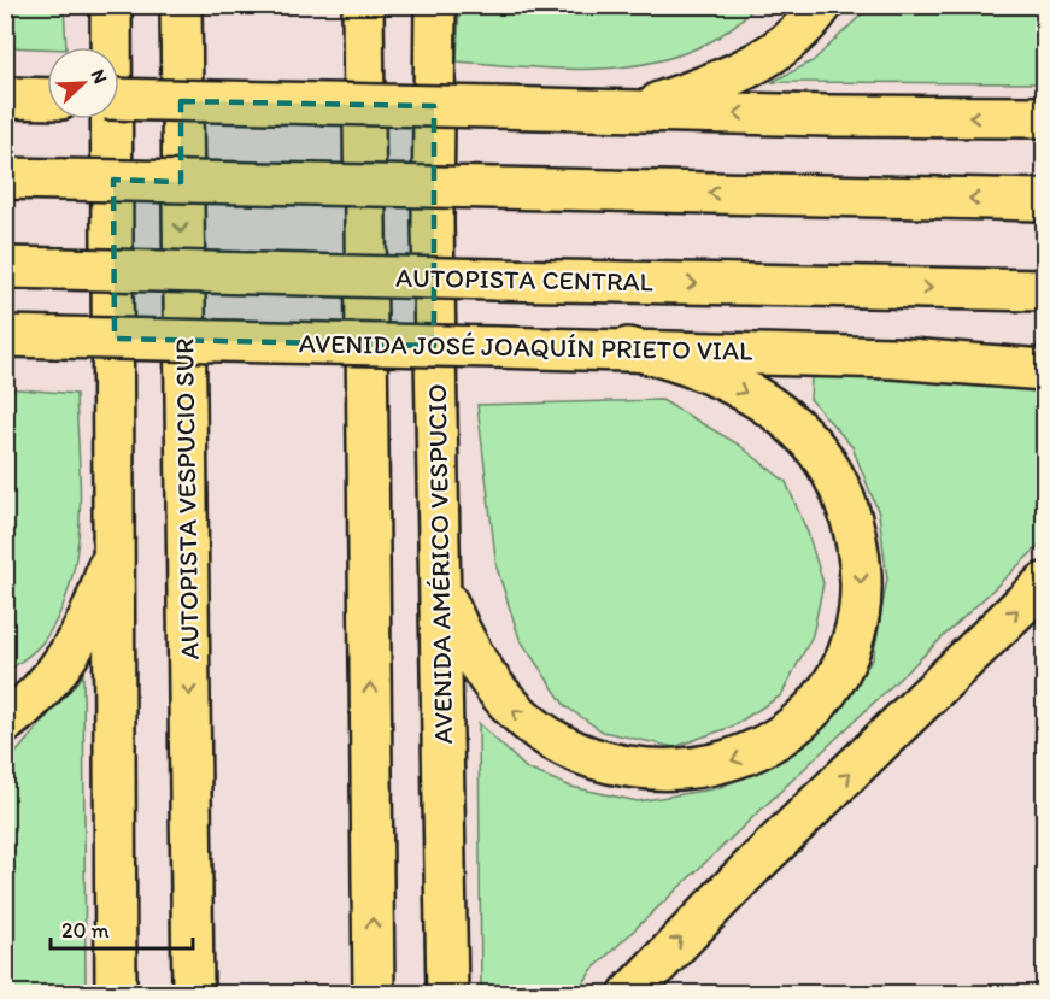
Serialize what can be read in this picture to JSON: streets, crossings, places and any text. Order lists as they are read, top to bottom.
{
  "streets": {
    "main road": [
      "AUTOPISTA CENTRAL",
      "AVENIDA JOSÉ JOAQUÍN PRIETO VIAL",
      "AUTOPISTA VESPUCIO SUR",
      "AVENIDA AMÉRICO VESPUCIO"
    ]
  },
  "scale_bar": "20 m",
  "north": "top right"
}
